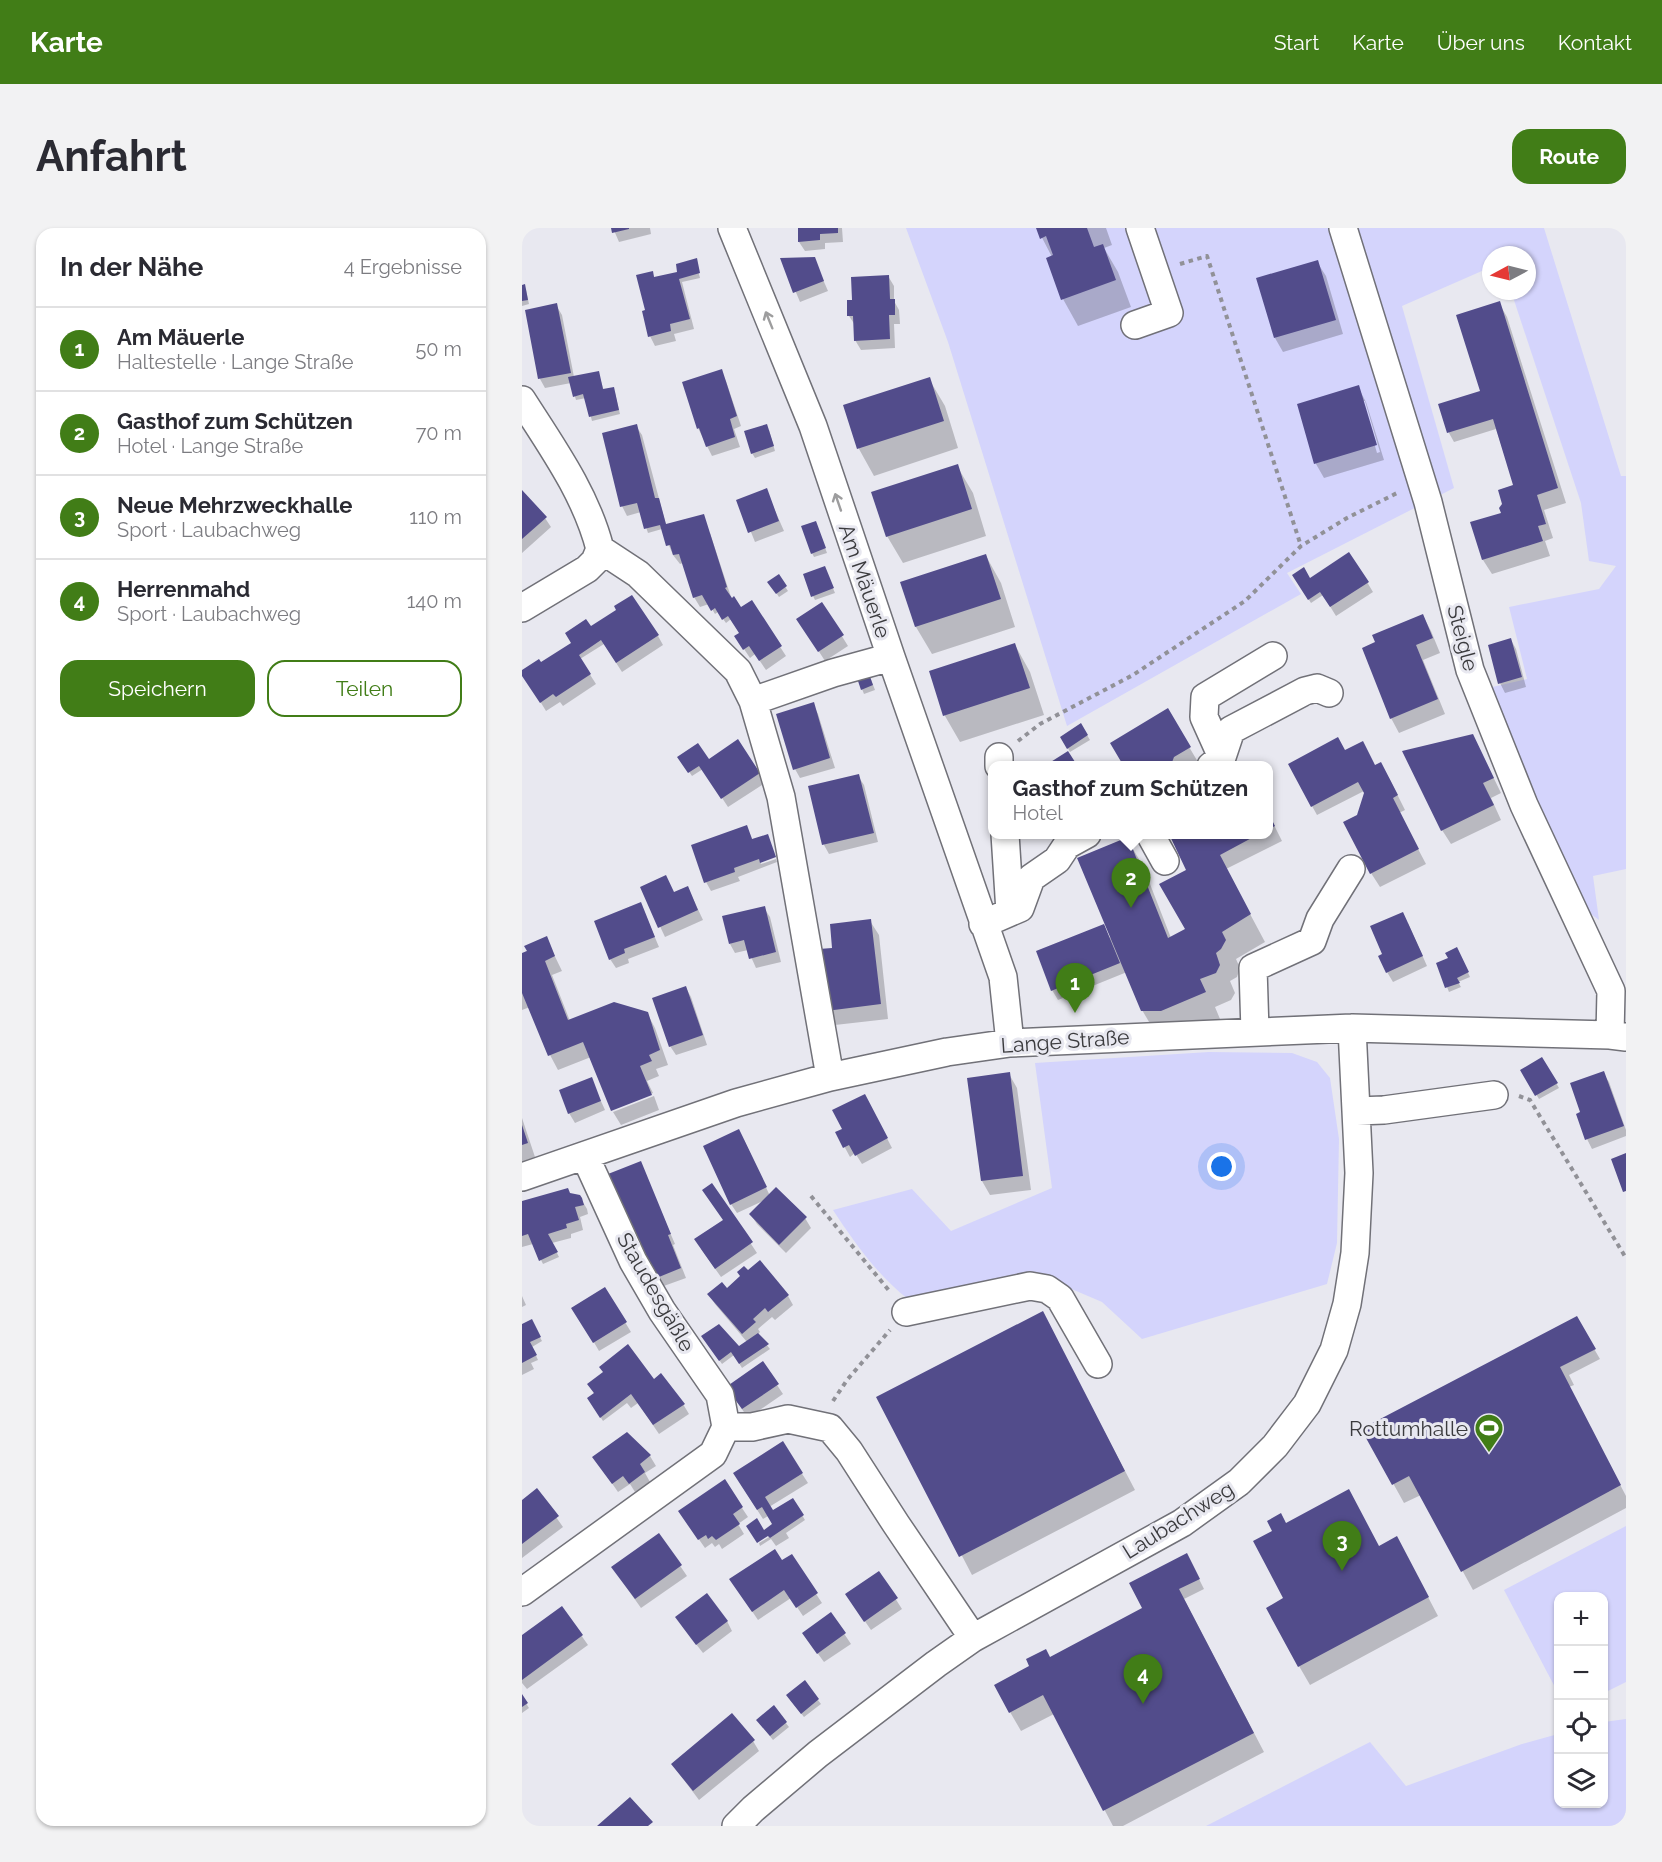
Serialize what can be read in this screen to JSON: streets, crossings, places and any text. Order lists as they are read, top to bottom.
{
  "streets": {
    "street": [
      "Am Mäuerle",
      "Steigle",
      "Lange Straße",
      "Staudesgäßle",
      "Laubachweg"
    ]
  },
  "crossings": [
    ["Am Mäuerle", "Lange Straße"],
    ["Steigle", "Lange Straße"],
    ["Lange Straße", "Staudesgäßle"],
    ["Lange Straße", "Laubachweg"]
  ],
  "one_way": ["Am Mäuerle"],
  "places": {
    "sports": ["Rottumhalle"]
  },
  "north": "left",
  "page": {
    "header": "Karte",
    "nav": [
      "Start",
      "Karte",
      "Über uns",
      "Kontakt"
    ],
    "buttons": [
      "Route",
      ["Speichern", "Teilen"]
    ],
    "title": "Anfahrt",
    "heading": ["In der Nähe", "4 Ergebnisse"],
    "list": [
      {
        "mark": "1",
        "name": "Am Mäuerle",
        "note": "Haltestelle · Lange Straße",
        "value": "50 m"
      },
      {
        "mark": "2",
        "name": "Gasthof zum Schützen",
        "note": "Hotel · Lange Straße",
        "value": "70 m"
      },
      {
        "mark": "3",
        "name": "Neue Mehrzweckhalle",
        "note": "Sport · Laubachweg",
        "value": "110 m"
      },
      {
        "mark": "4",
        "name": "Herrenmahd",
        "note": "Sport · Laubachweg",
        "value": "140 m"
      }
    ],
    "popup": ["Gasthof zum Schützen", "Hotel"],
    "pins": [
      "2",
      "1",
      "3",
      "4"
    ],
    "map_buttons": ["+", "−"]
  }
}
